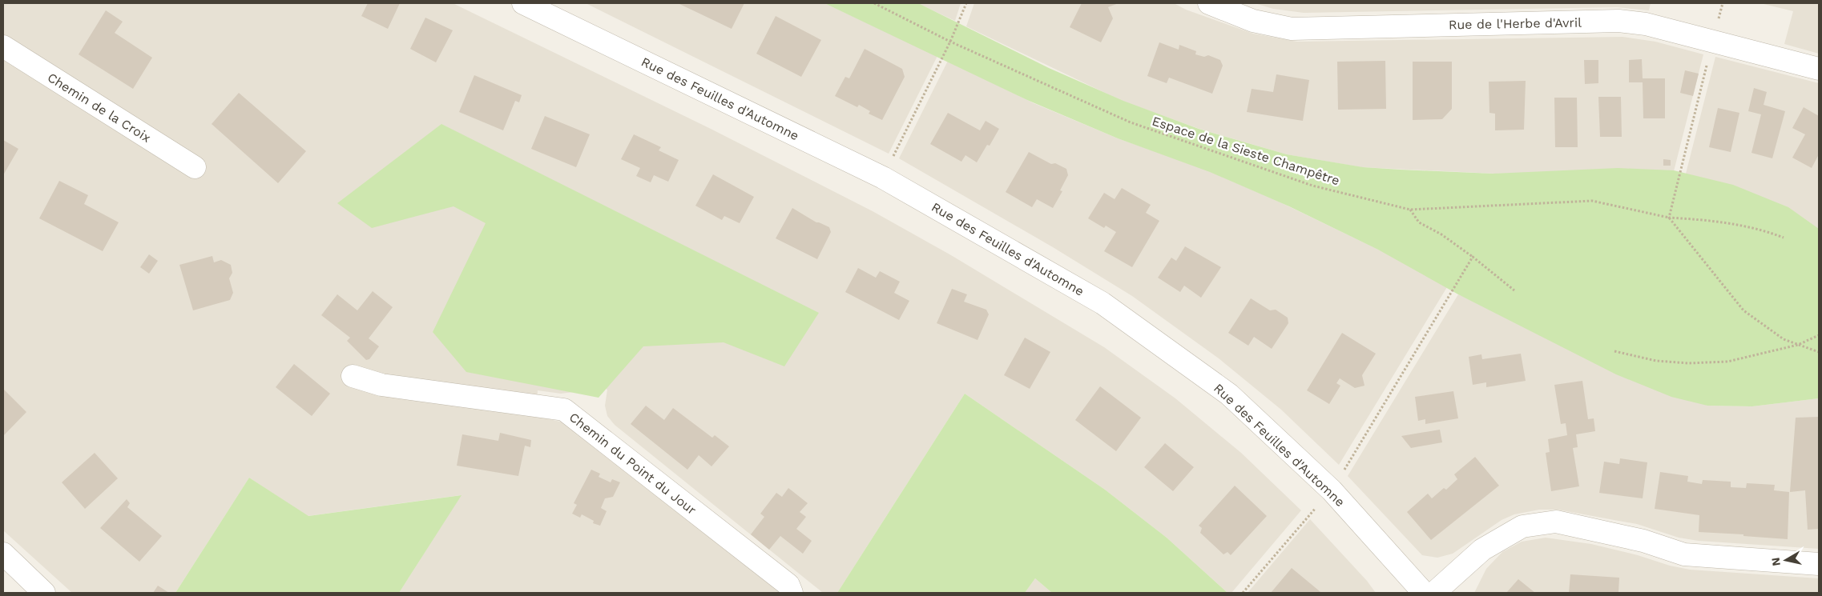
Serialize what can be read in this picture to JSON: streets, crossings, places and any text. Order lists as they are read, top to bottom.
{
  "streets": {
    "street": [
      "Rue de l'Herbe d'Avril",
      "Rue des Feuilles d'Automne",
      "Chemin de la Croix",
      "Chemin du Point du Jour"
    ],
    "path": ["Espace de la Sieste Champêtre"]
  },
  "north": "left"
}
